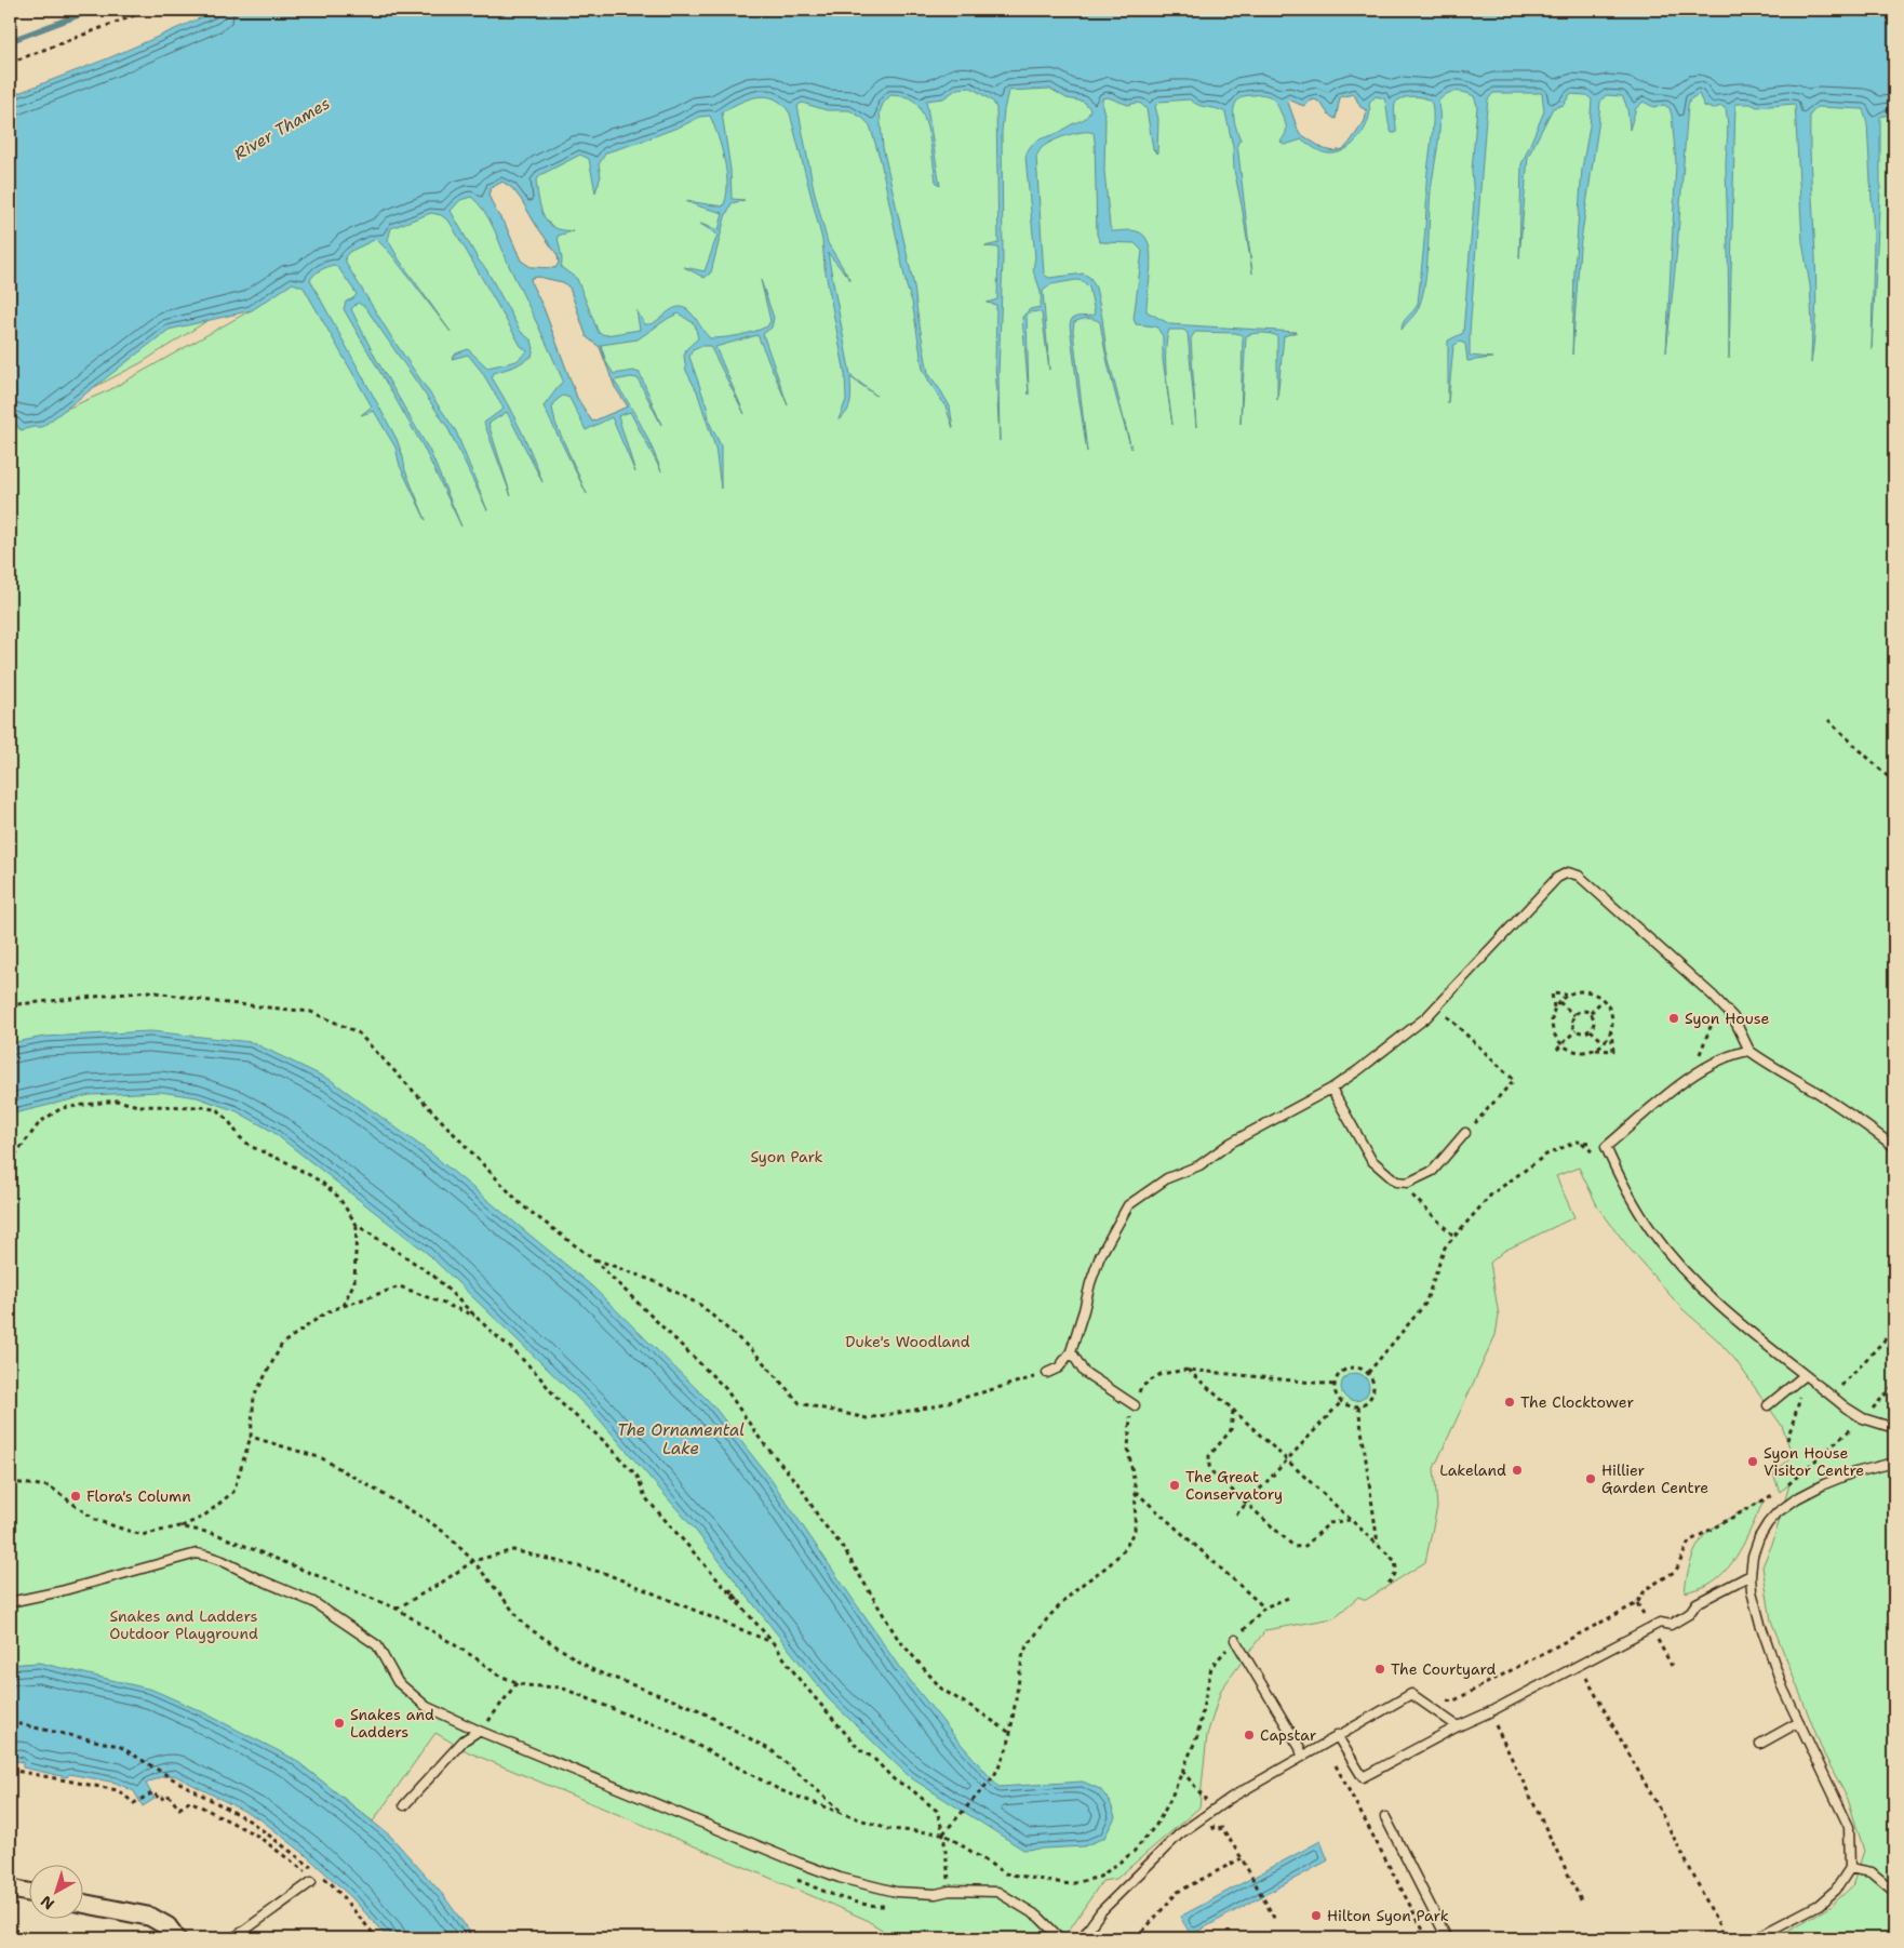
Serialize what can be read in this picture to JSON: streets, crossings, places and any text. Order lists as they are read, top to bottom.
{
  "water": ["River Thames", "The Ornamental Lake"],
  "parks": ["Syon Park", "Duke's Woodland", "Snakes and Ladders Outdoor Playground"],
  "places": [
    "Syon House",
    "The Clocktower",
    "Syon House Visitor Centre",
    "Lakeland",
    "Hillier Garden Centre",
    "The Great Conservatory",
    "Flora's Column",
    "The Courtyard",
    "Snakes and Ladders",
    "Capstar",
    "Hilton Syon Park"
  ],
  "north": "bottom left"
}
